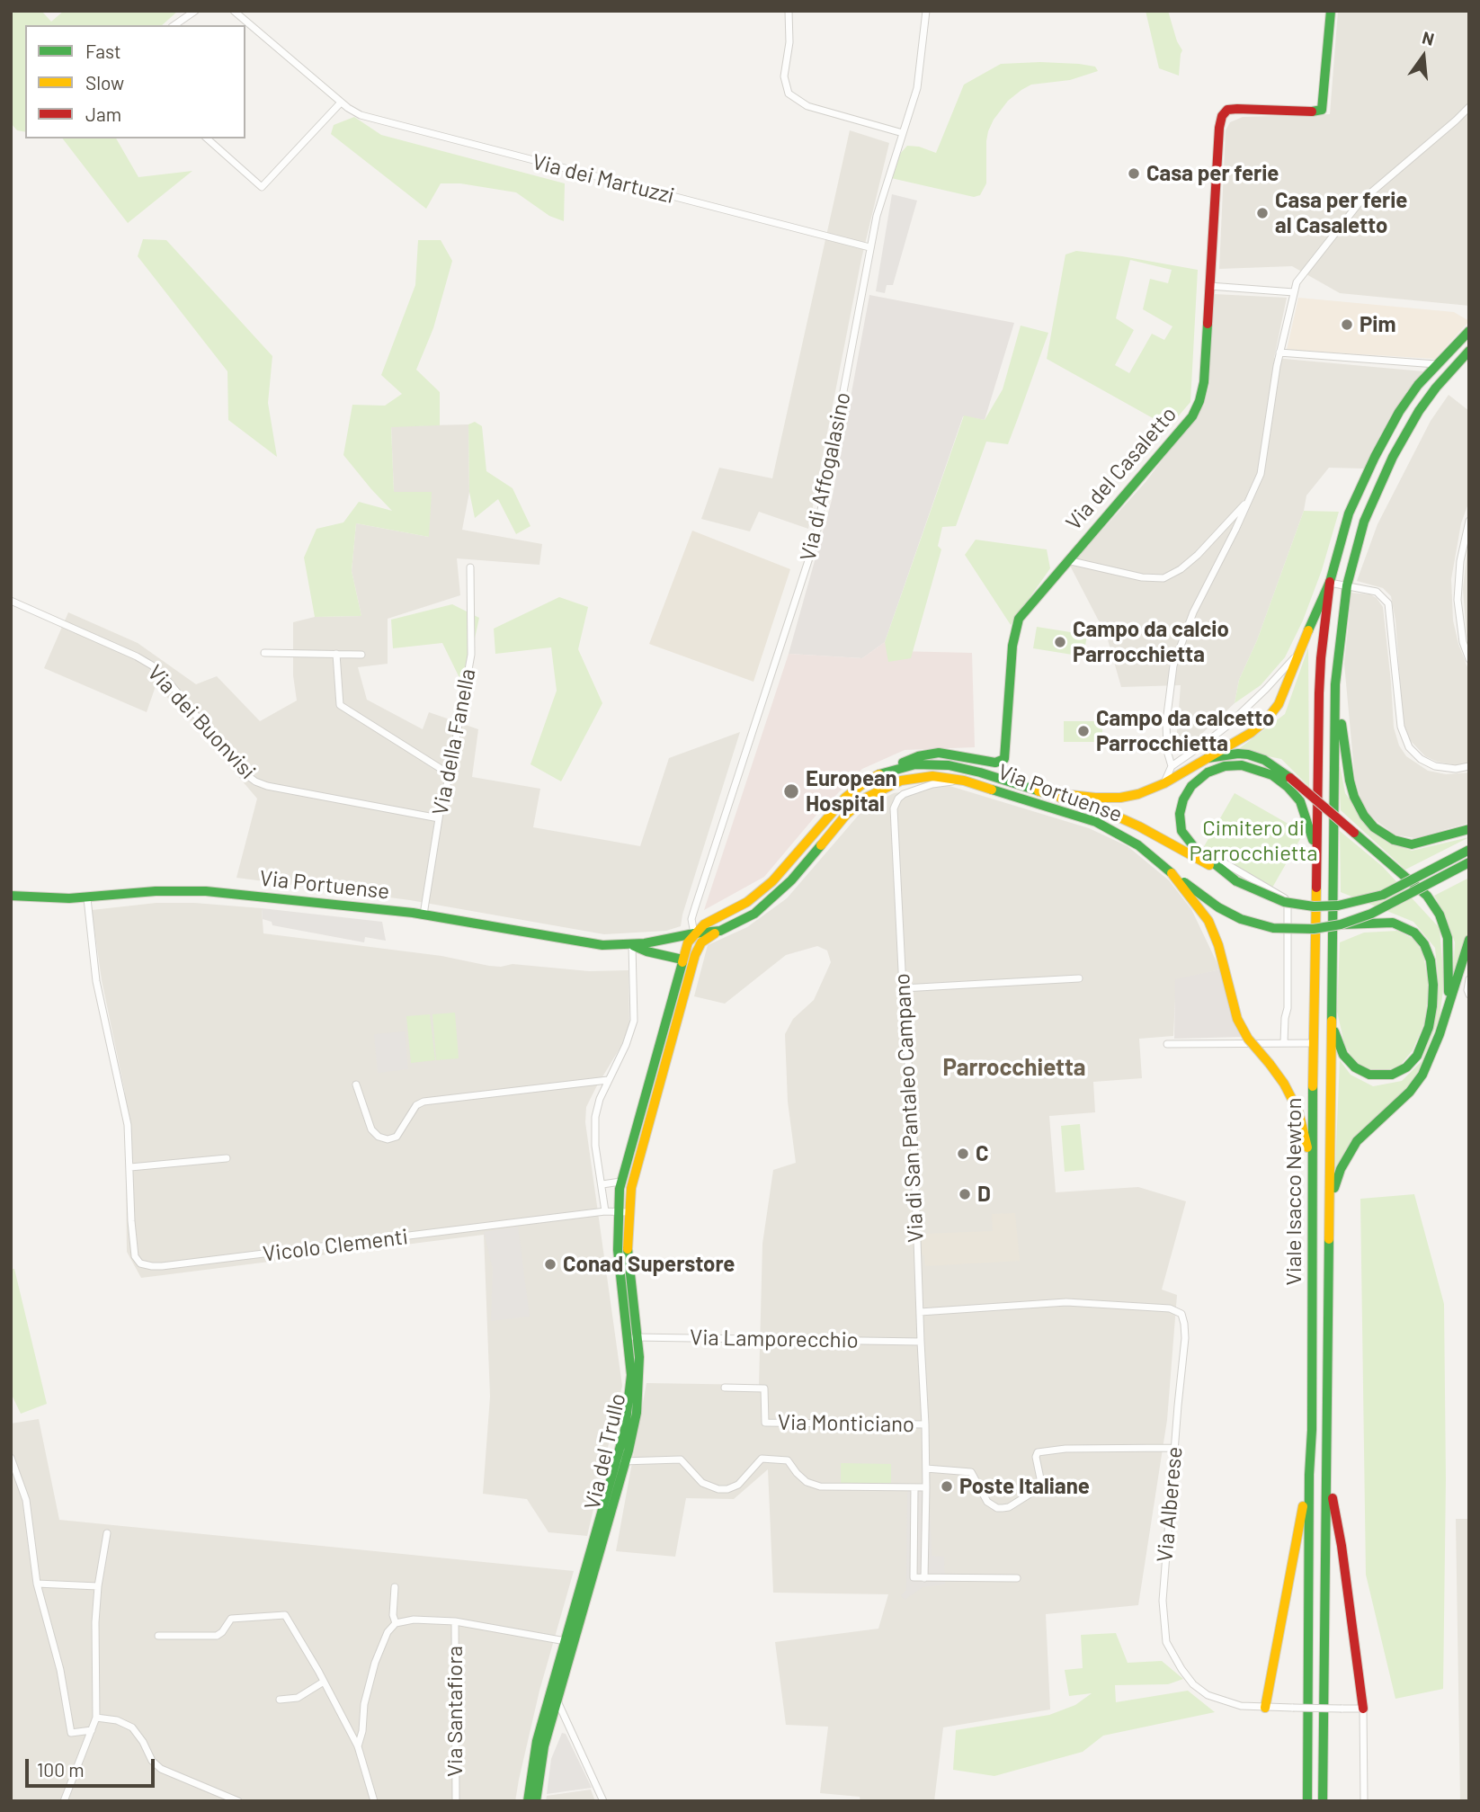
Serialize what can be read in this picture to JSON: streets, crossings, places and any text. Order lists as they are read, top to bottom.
{
  "streets": {
    "main road": [
      "Via del Casaletto",
      "Via Portuense",
      "Viale Isacco Newton",
      "Via del Trullo"
    ],
    "street": [
      "Via dei Martuzzi",
      "Via di Affogalasino",
      "Via dei Buonvisi",
      "Via della Fanella",
      "Via di San Pantaleo Campano",
      "Vicolo Clementi",
      "Via Lamporecchio",
      "Via Monticiano",
      "Via Alberese",
      "Via Santafiora"
    ]
  },
  "crossings": [
    ["Via dei Martuzzi", "Via di Affogalasino"],
    ["Via del Casaletto", "Via Portuense"],
    ["Via di Affogalasino", "Via Portuense"],
    ["Via di Affogalasino", "Via del Trullo"],
    ["Via dei Buonvisi", "Via della Fanella"],
    ["Via della Fanella", "Via Portuense"],
    ["Via Portuense", "Via di San Pantaleo Campano"],
    ["Via Portuense", "Vicolo Clementi"],
    ["Via Portuense", "Via del Trullo"],
    ["Via di San Pantaleo Campano", "Via Lamporecchio"],
    ["Via di San Pantaleo Campano", "Via Monticiano"],
    ["Via di San Pantaleo Campano", "Via Alberese"],
    ["Vicolo Clementi", "Via del Trullo"],
    ["Via Lamporecchio", "Via del Trullo"]
  ],
  "districts": ["Parrocchietta"],
  "parks": ["Cimitero di Parrocchietta"],
  "places": [
    "Casa per ferie",
    "Casa per ferie al Casaletto",
    "Pim",
    "Campo da calcio Parrocchietta",
    "Campo da calcetto Parrocchietta",
    "European Hospital",
    "C",
    "D",
    "Conad Superstore",
    "Poste Italiane"
  ],
  "legend": ["Fast", "Slow", "Jam"],
  "scale_bar": "100 m",
  "north": "top"
}
